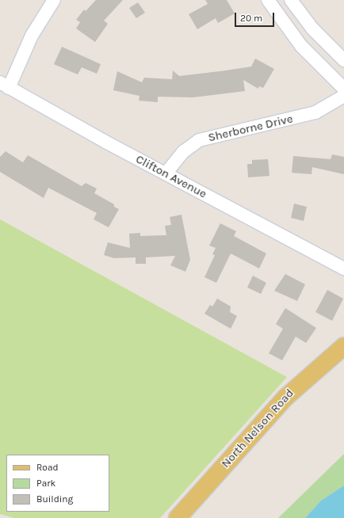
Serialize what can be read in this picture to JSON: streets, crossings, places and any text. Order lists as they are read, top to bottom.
{
  "streets": {
    "main road": ["North Nelson Road"],
    "street": ["Sherborne Drive", "Clifton Avenue"]
  },
  "crossings": [
    ["Sherborne Drive", "Clifton Avenue"]
  ],
  "legend": ["Road", "Park", "Building"],
  "scale_bar": "20 m"
}
